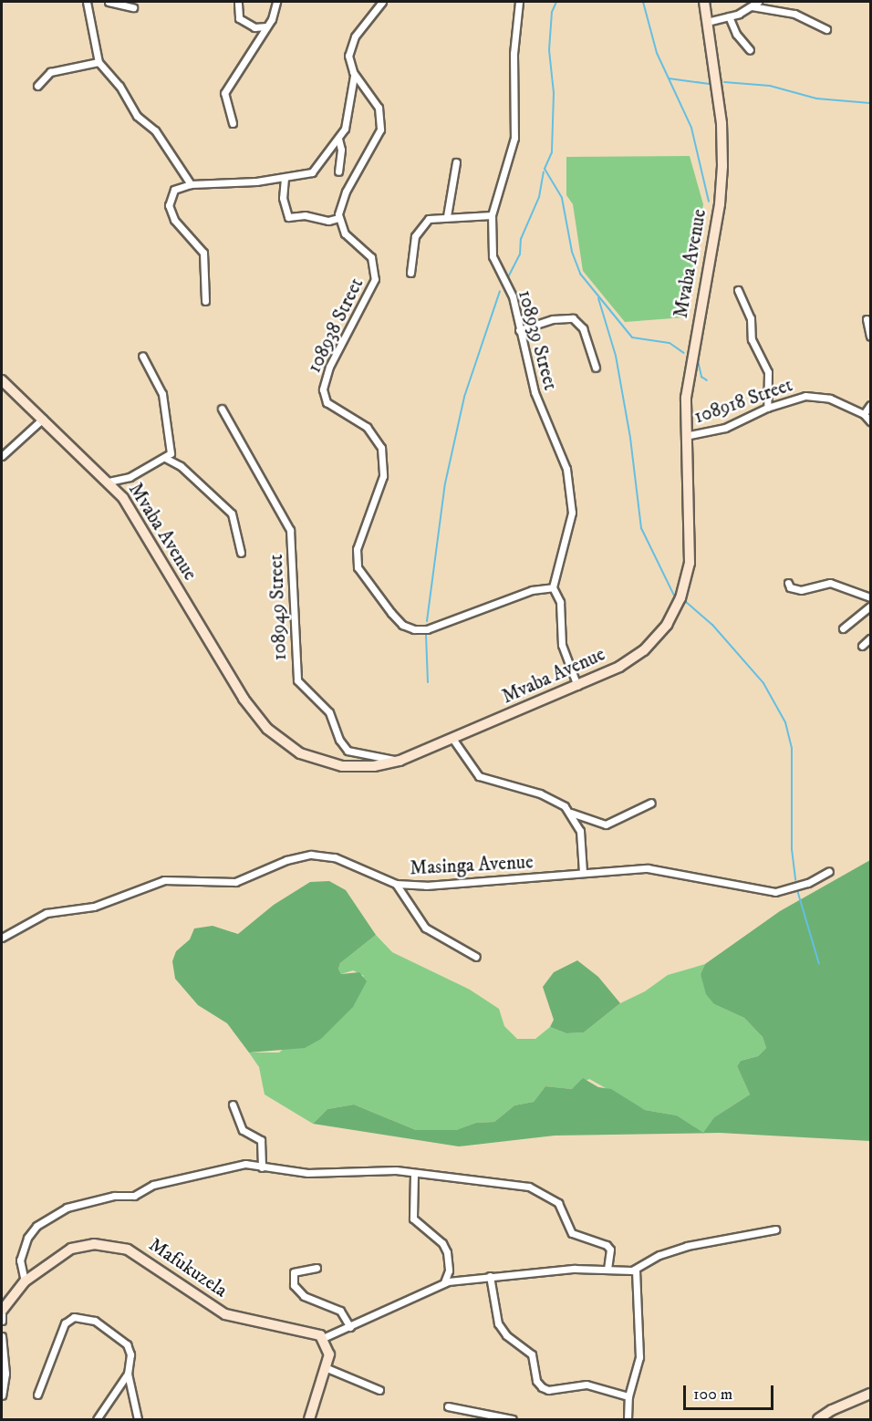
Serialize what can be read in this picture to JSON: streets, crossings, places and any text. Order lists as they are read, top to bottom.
{
  "streets": {
    "street": [
      "Mvaba Avenue",
      "108938 Street",
      "108939 Street",
      "108918 Street",
      "108949 Street",
      "Masinga Avenue",
      "Mafukuzela"
    ]
  },
  "crossings": [
    ["Mvaba Avenue", "108918 Street"],
    ["Mvaba Avenue", "108949 Street"],
    ["108938 Street", "108939 Street"]
  ],
  "scale_bar": "100 m"
}
